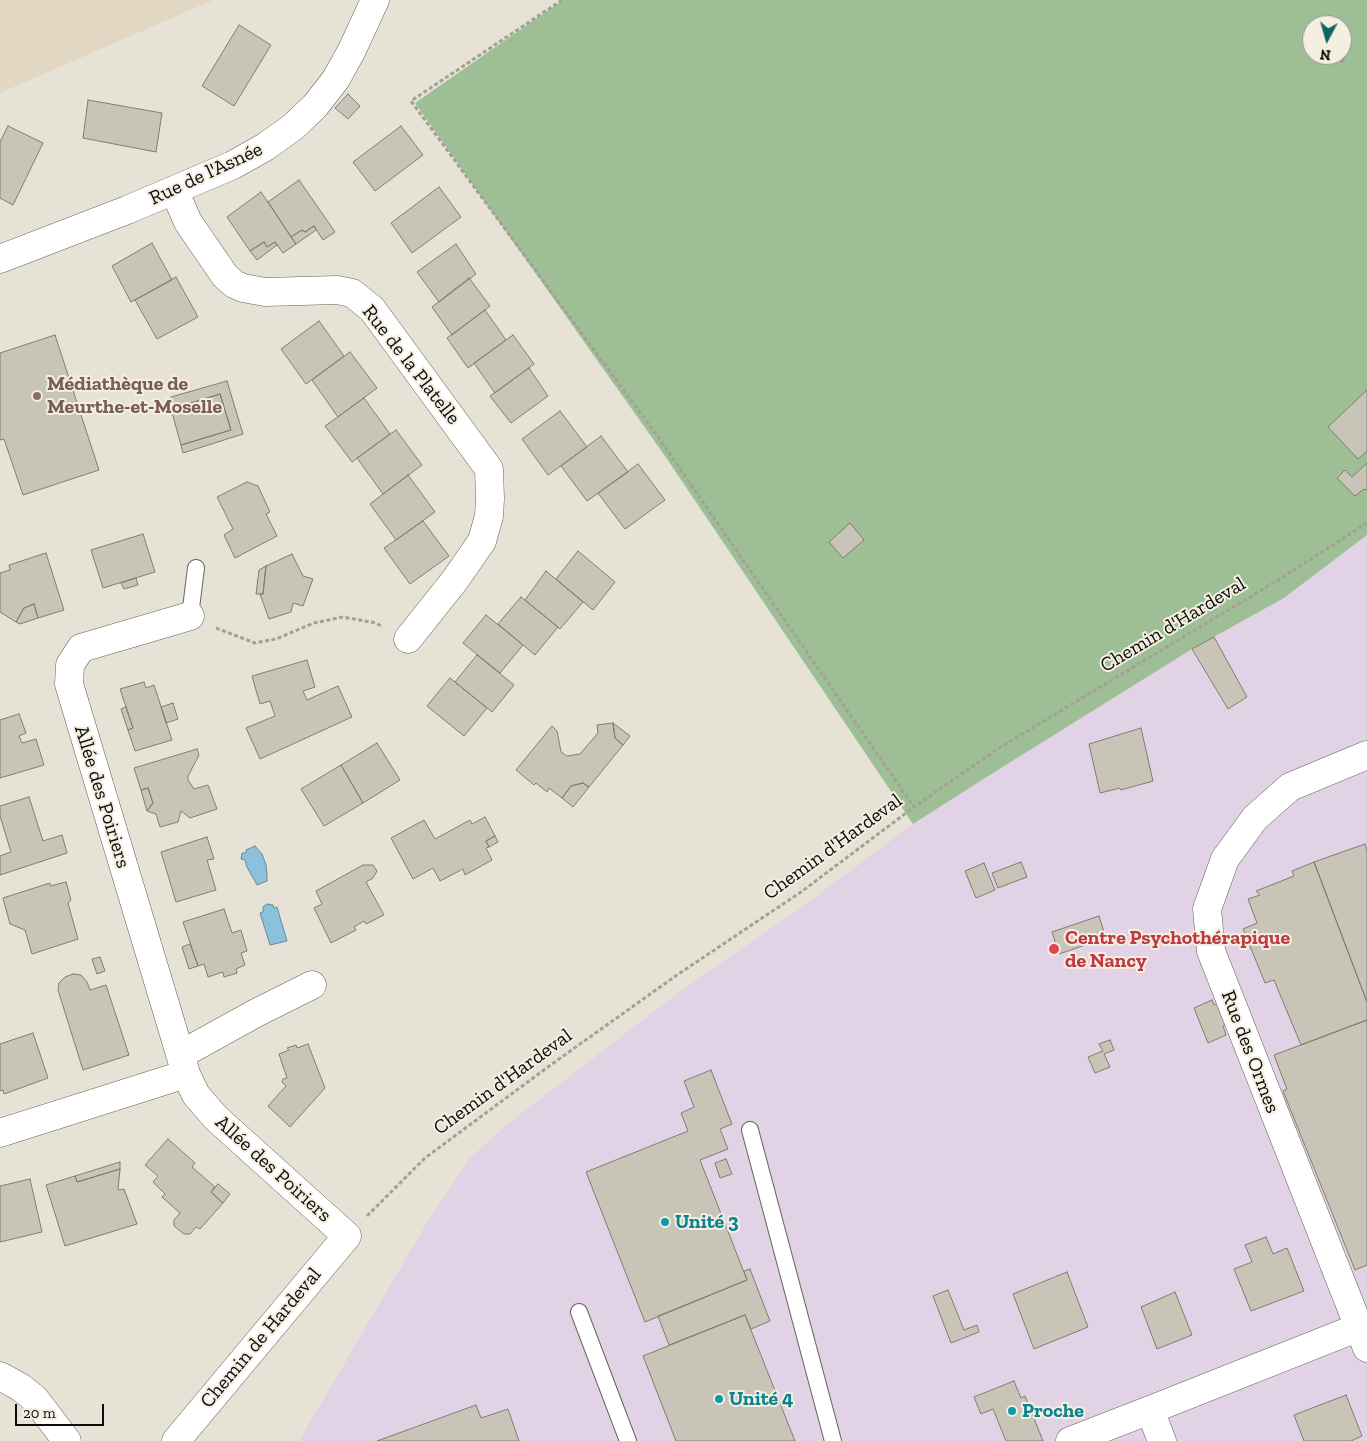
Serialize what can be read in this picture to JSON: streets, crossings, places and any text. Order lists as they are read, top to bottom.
{
  "streets": {
    "street": [
      "Rue de l'Asnée",
      "Rue de la Platelle",
      "Allée des Poiriers",
      "Rue des Ormes",
      "Chemin de Hardeval"
    ],
    "path": ["Chemin d'Hardeval"]
  },
  "crossings": [
    ["Rue de l'Asnée", "Rue de la Platelle"],
    ["Chemin d'Hardeval", "Allée des Poiriers"],
    ["Chemin d'Hardeval", "Chemin de Hardeval"],
    ["Allée des Poiriers", "Chemin de Hardeval"]
  ],
  "places": [
    "Médiathèque de Meurthe-et-Moselle",
    "Centre Psychothérapique de Nancy",
    "Unité 3",
    "Unité 4",
    "Proche"
  ],
  "scale_bar": "20 m",
  "north": "bottom"
}
